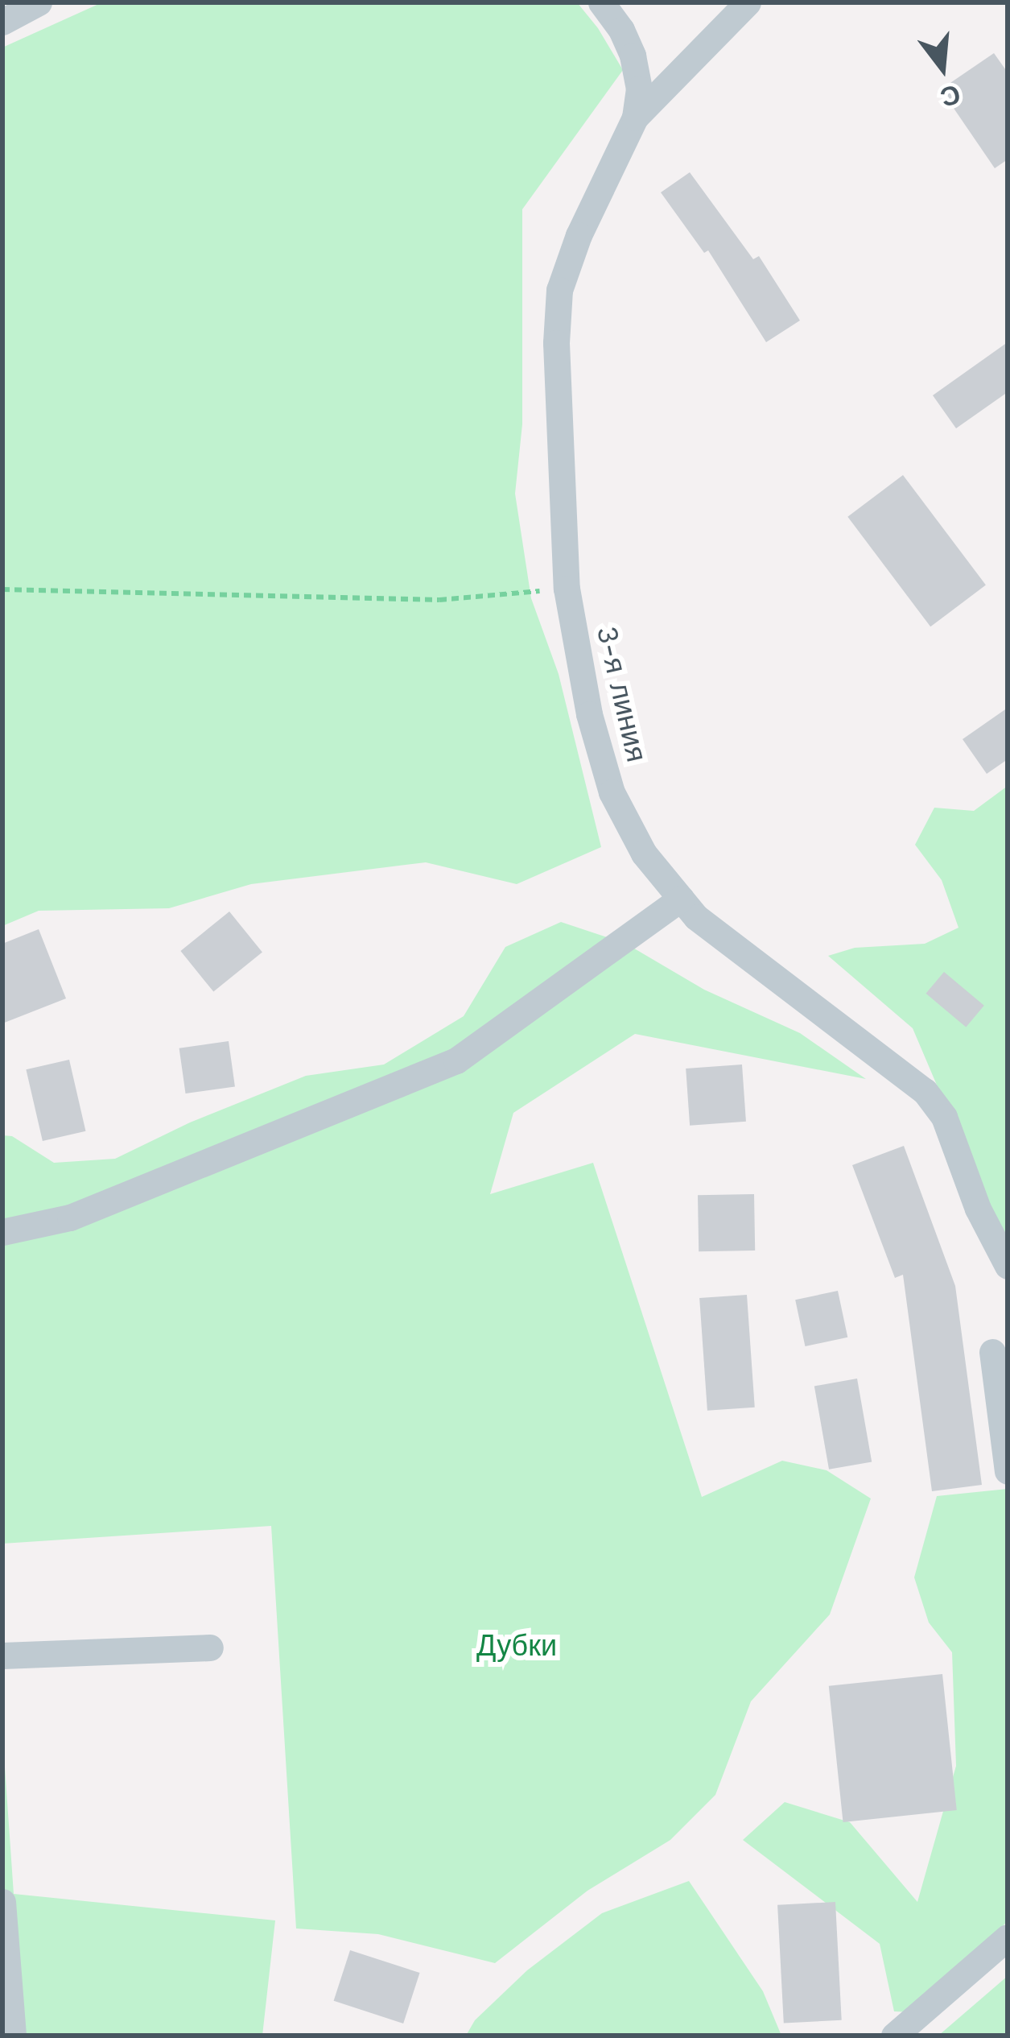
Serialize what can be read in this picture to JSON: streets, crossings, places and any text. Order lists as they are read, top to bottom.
{
  "streets": {
    "street": ["3-я линия"]
  },
  "parks": ["Дубки"],
  "north": "bottom"
}
